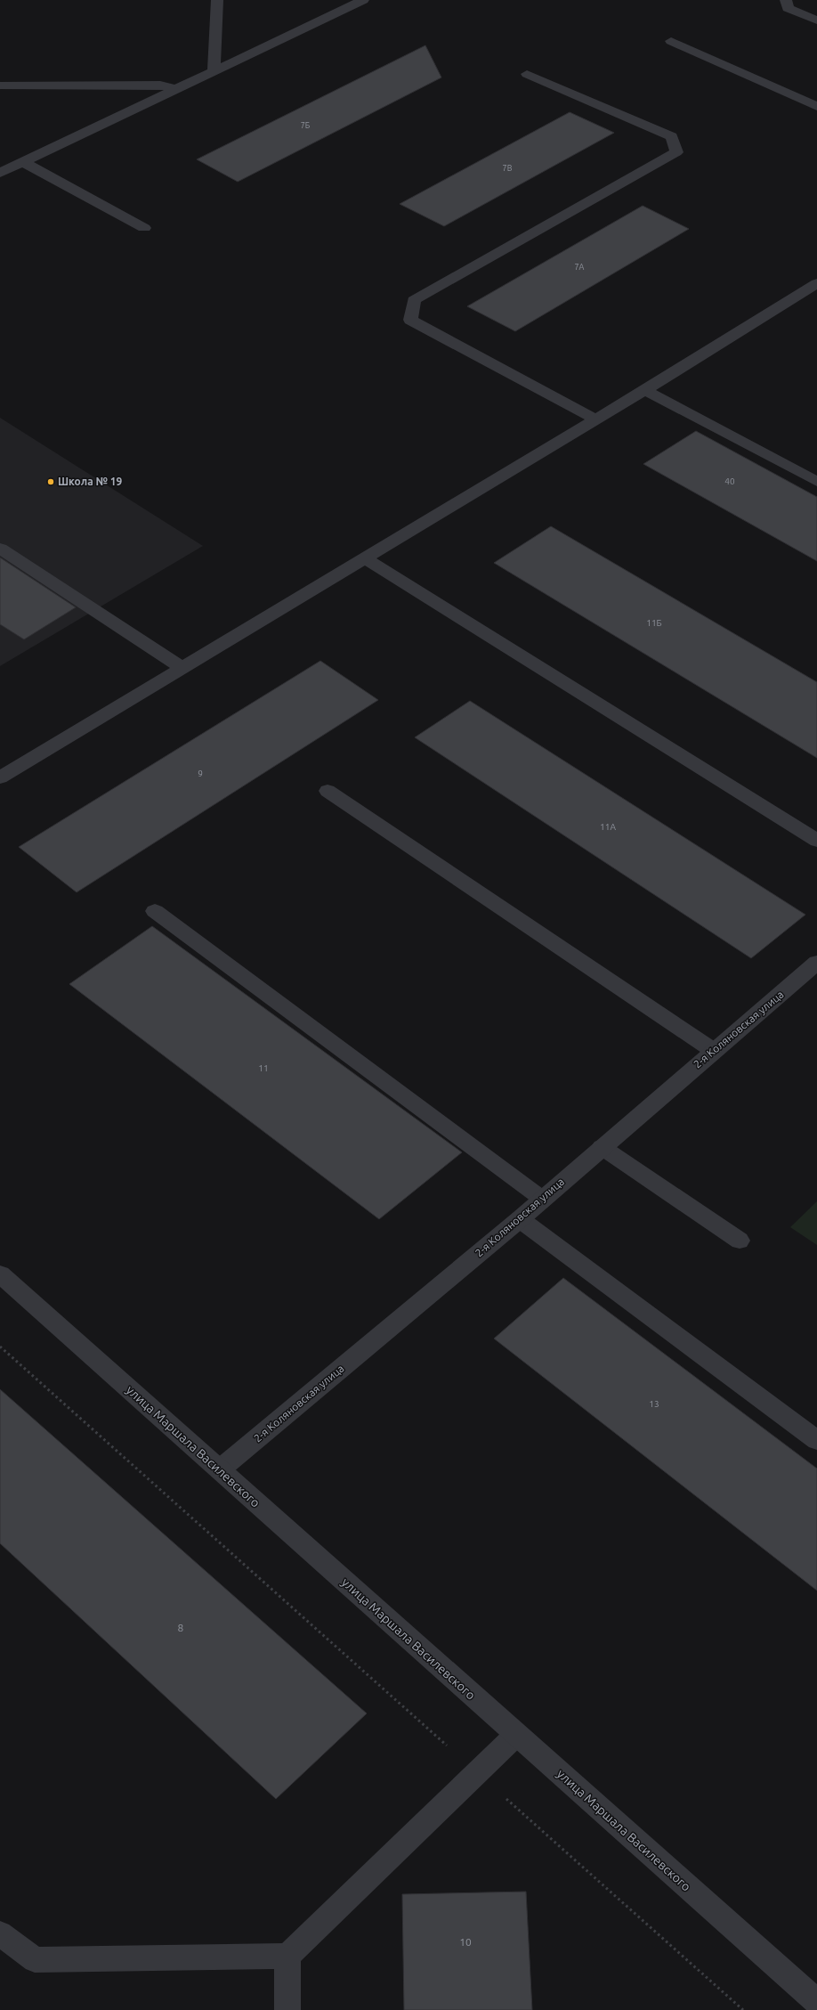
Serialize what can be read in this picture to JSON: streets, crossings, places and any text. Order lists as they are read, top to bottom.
{
  "streets": {
    "street": ["2-я Коляновская улица", "улица Маршала Василевского"]
  },
  "crossings": [
    ["2-я Коляновская улица", "улица Маршала Василевского"]
  ],
  "places": ["Школа № 19"],
  "house_numbers": [
    "7Б",
    "7В",
    "7А",
    "40",
    "11Б",
    "9",
    "11А",
    "11",
    "13",
    "8",
    "10"
  ]
}
